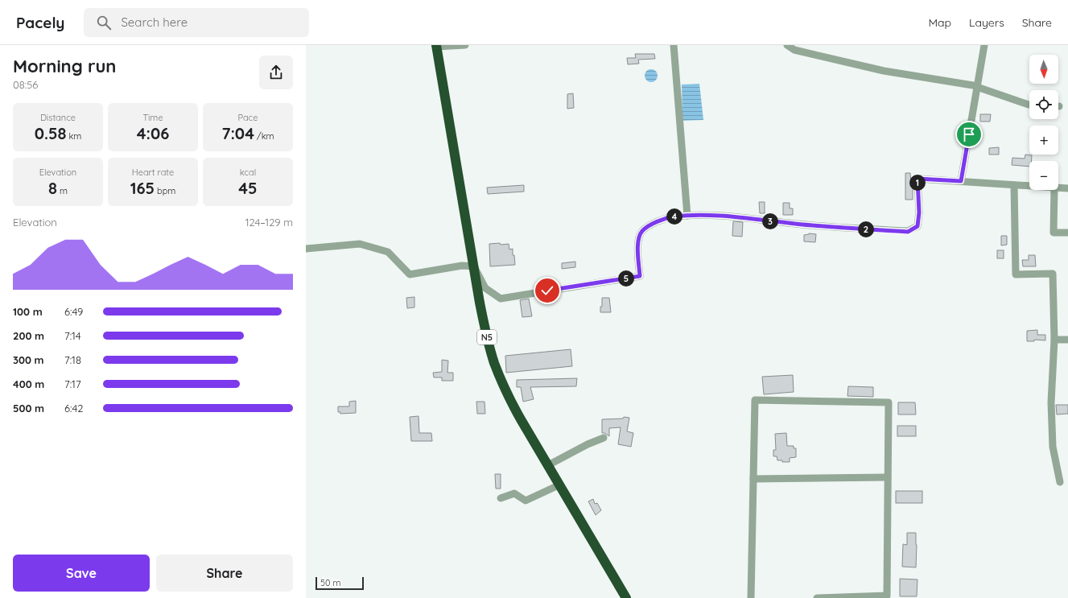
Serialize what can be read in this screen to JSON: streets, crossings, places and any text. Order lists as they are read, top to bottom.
{
  "streets": {
    "highway": ["N5"]
  },
  "scale_bar": "50 m",
  "north": "bottom",
  "page": {
    "header": "Pacely",
    "search": "Search here",
    "nav": ["Map", "Layers", "Share"],
    "heading": ["Morning run", "08:56"],
    "map_buttons": ["+", "−"],
    "stats": [
      ["Distance", "0.58 km"],
      ["Time", "4:06"],
      ["Pace", "7:04 /km"],
      ["Elevation", "8 m"],
      ["Heart rate", "165 bpm"],
      ["kcal", "45"]
    ],
    "pins": [
      "1",
      "4",
      "3",
      "2",
      "5"
    ],
    "chart": ["Elevation", "124–129 m"],
    "list": [
      {
        "name": "100 m",
        "note": "6:49"
      },
      {
        "name": "200 m",
        "note": "7:14"
      },
      {
        "name": "300 m",
        "note": "7:18"
      },
      {
        "name": "400 m",
        "note": "7:17"
      },
      {
        "name": "500 m",
        "note": "6:42"
      }
    ],
    "buttons": ["Save", "Share"],
    "scale": "50 m"
  }
}
